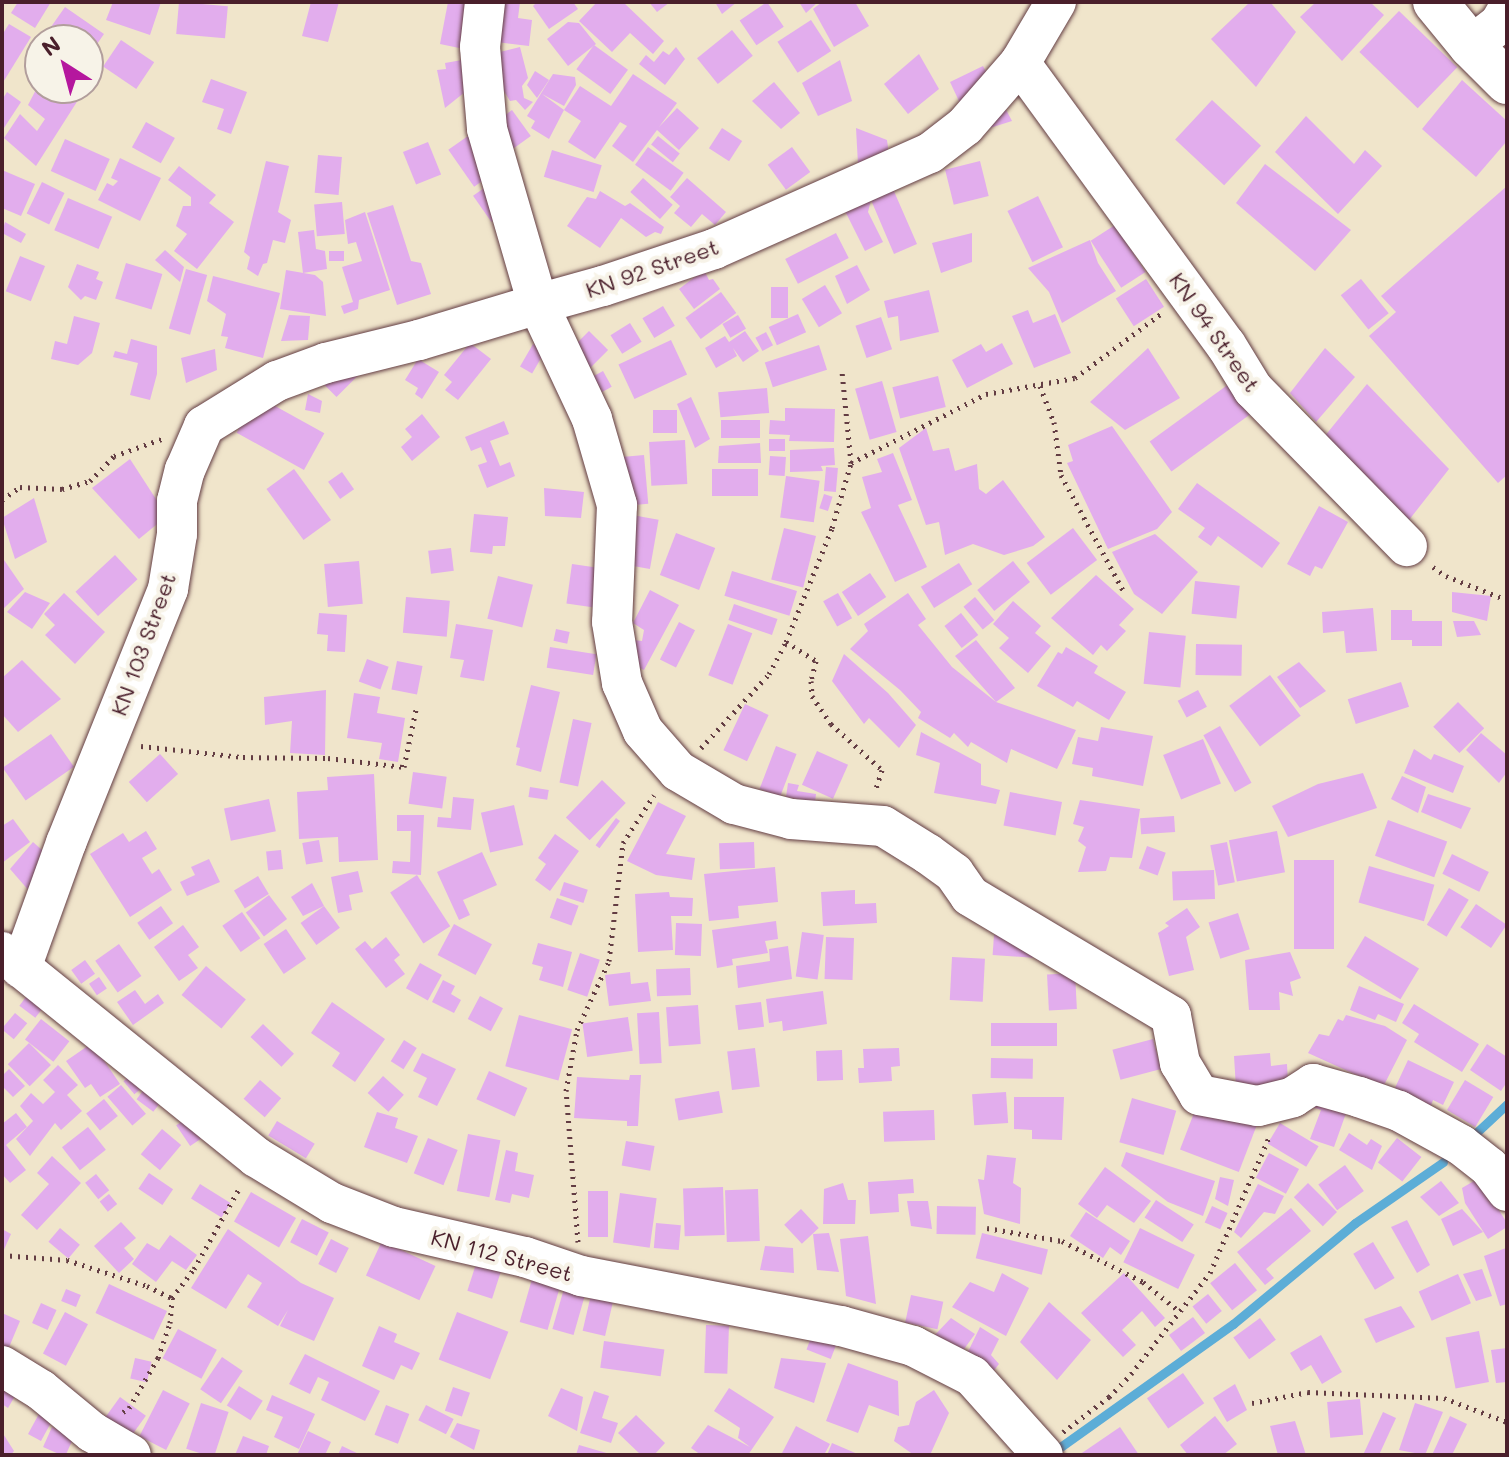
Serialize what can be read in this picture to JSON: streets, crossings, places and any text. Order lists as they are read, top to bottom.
{
  "streets": {
    "street": [
      "KN 92 Street",
      "KN 94 Street",
      "KN 103 Street",
      "KN 112 Street"
    ]
  },
  "crossings": [
    ["KN 92 Street", "KN 94 Street"],
    ["KN 103 Street", "KN 112 Street"]
  ],
  "north": "top left"
}
